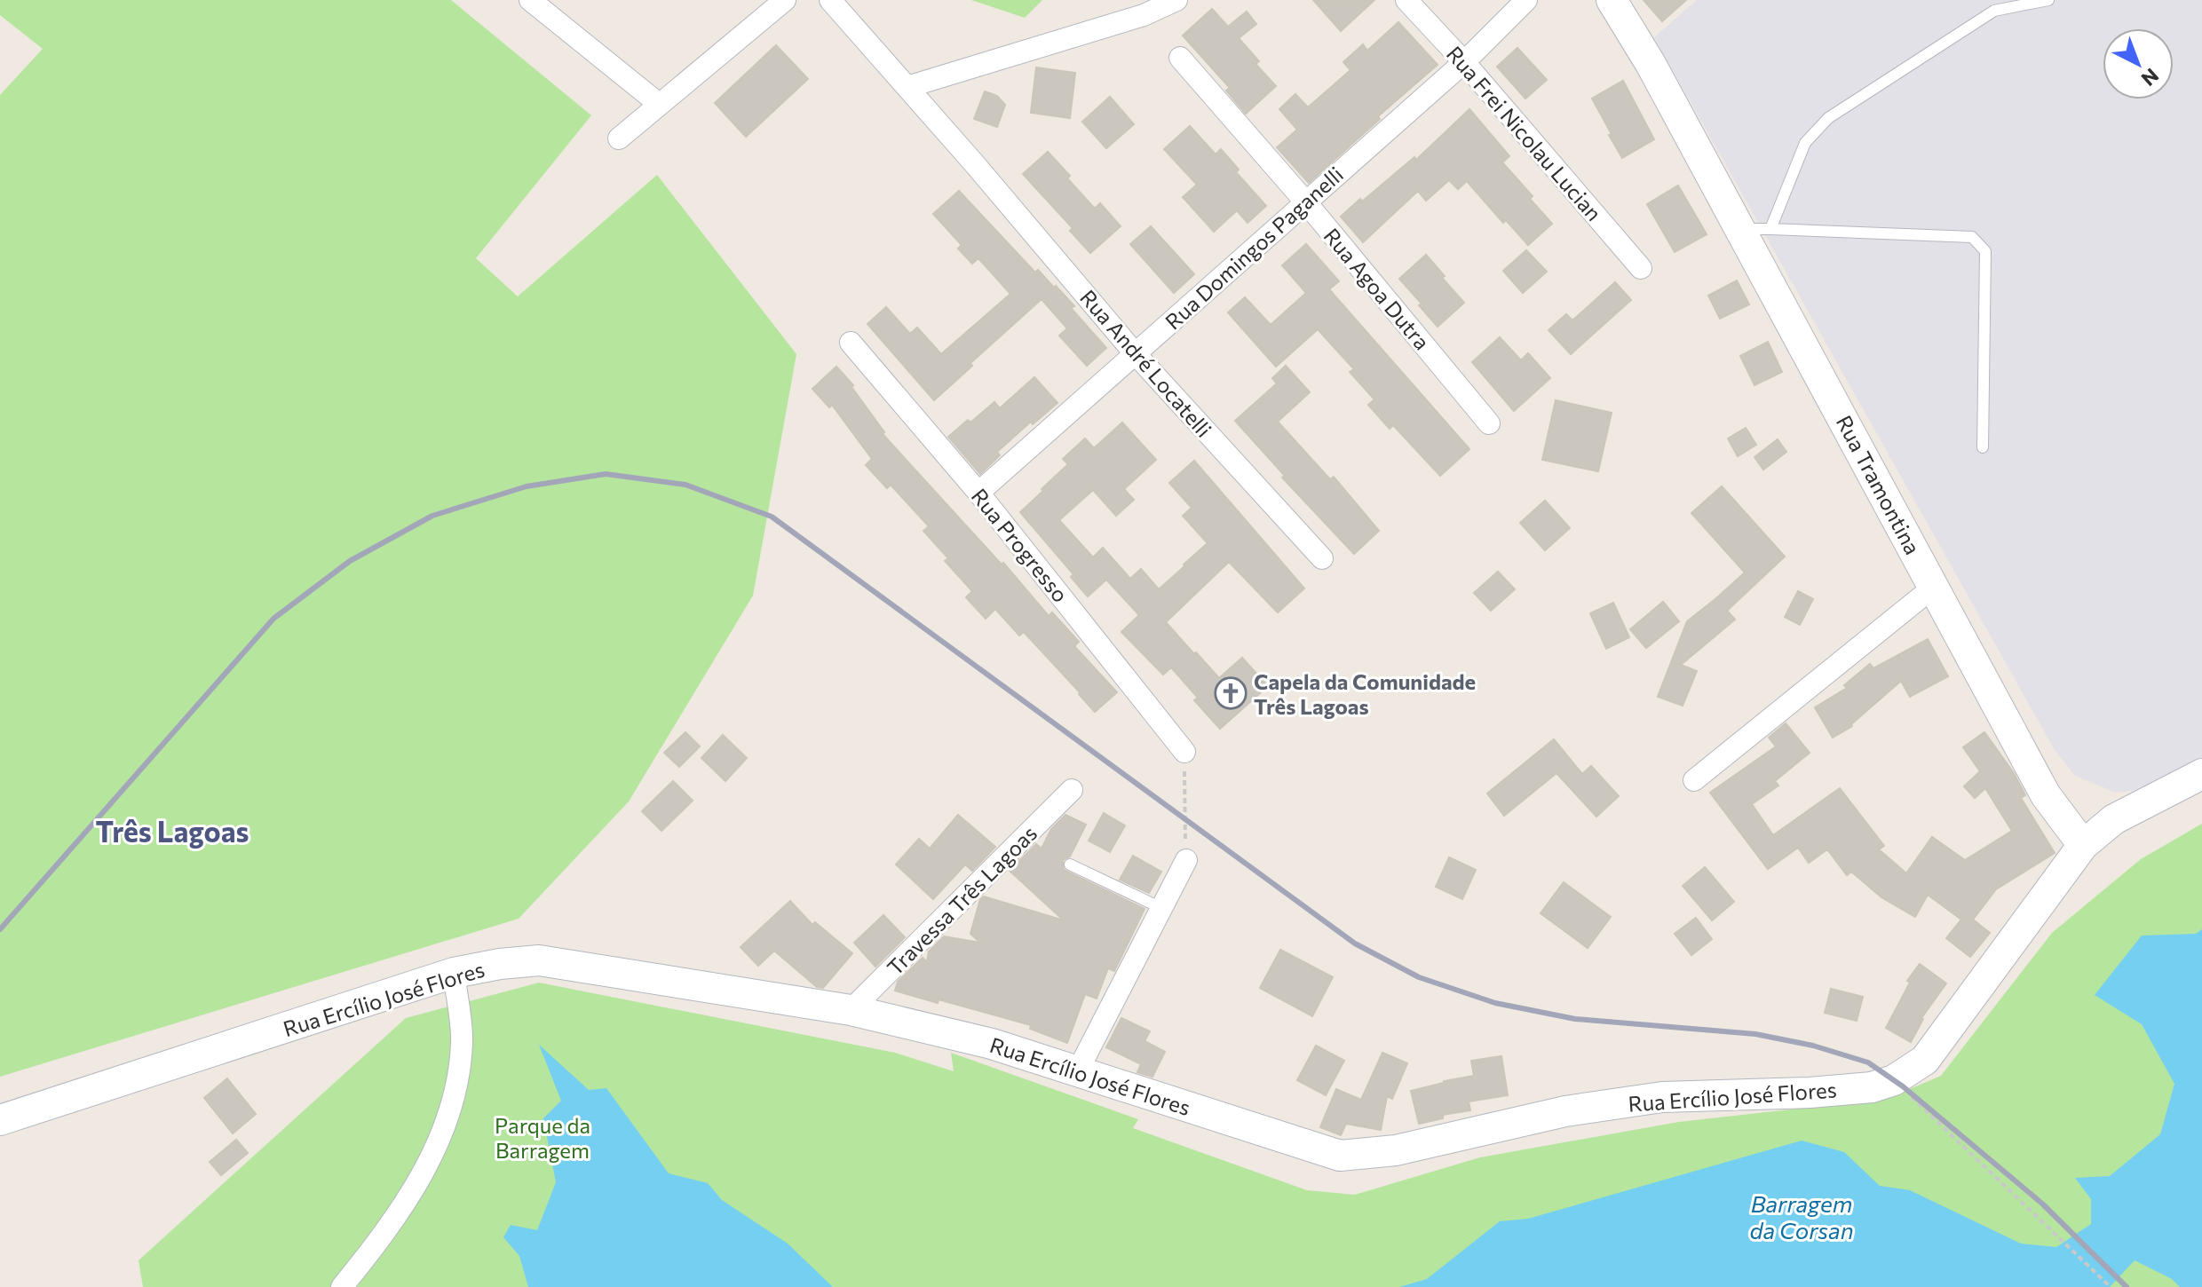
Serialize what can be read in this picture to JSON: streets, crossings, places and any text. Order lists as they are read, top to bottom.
{
  "streets": {
    "street": [
      "Rua Frei Nicolau Lucian",
      "Rua Domingos Paganelli",
      "Rua Agoa Dutra",
      "Rua André Locatelli",
      "Rua Tramontina",
      "Rua Progresso",
      "Travessa Três Lagoas",
      "Rua Ercílio José Flores"
    ]
  },
  "crossings": [
    ["Rua Frei Nicolau Lucian", "Rua Domingos Paganelli"],
    ["Rua Domingos Paganelli", "Rua Agoa Dutra"],
    ["Rua Domingos Paganelli", "Rua André Locatelli"],
    ["Rua Domingos Paganelli", "Rua Progresso"],
    ["Rua Tramontina", "Rua Ercílio José Flores"],
    ["Travessa Três Lagoas", "Rua Ercílio José Flores"]
  ],
  "districts": ["Três Lagoas"],
  "water": ["Barragem da Corsan"],
  "parks": ["Parque da Barragem"],
  "places": {
    "church": ["Capela da Comunidade Três Lagoas"]
  },
  "north": "bottom right"
}
